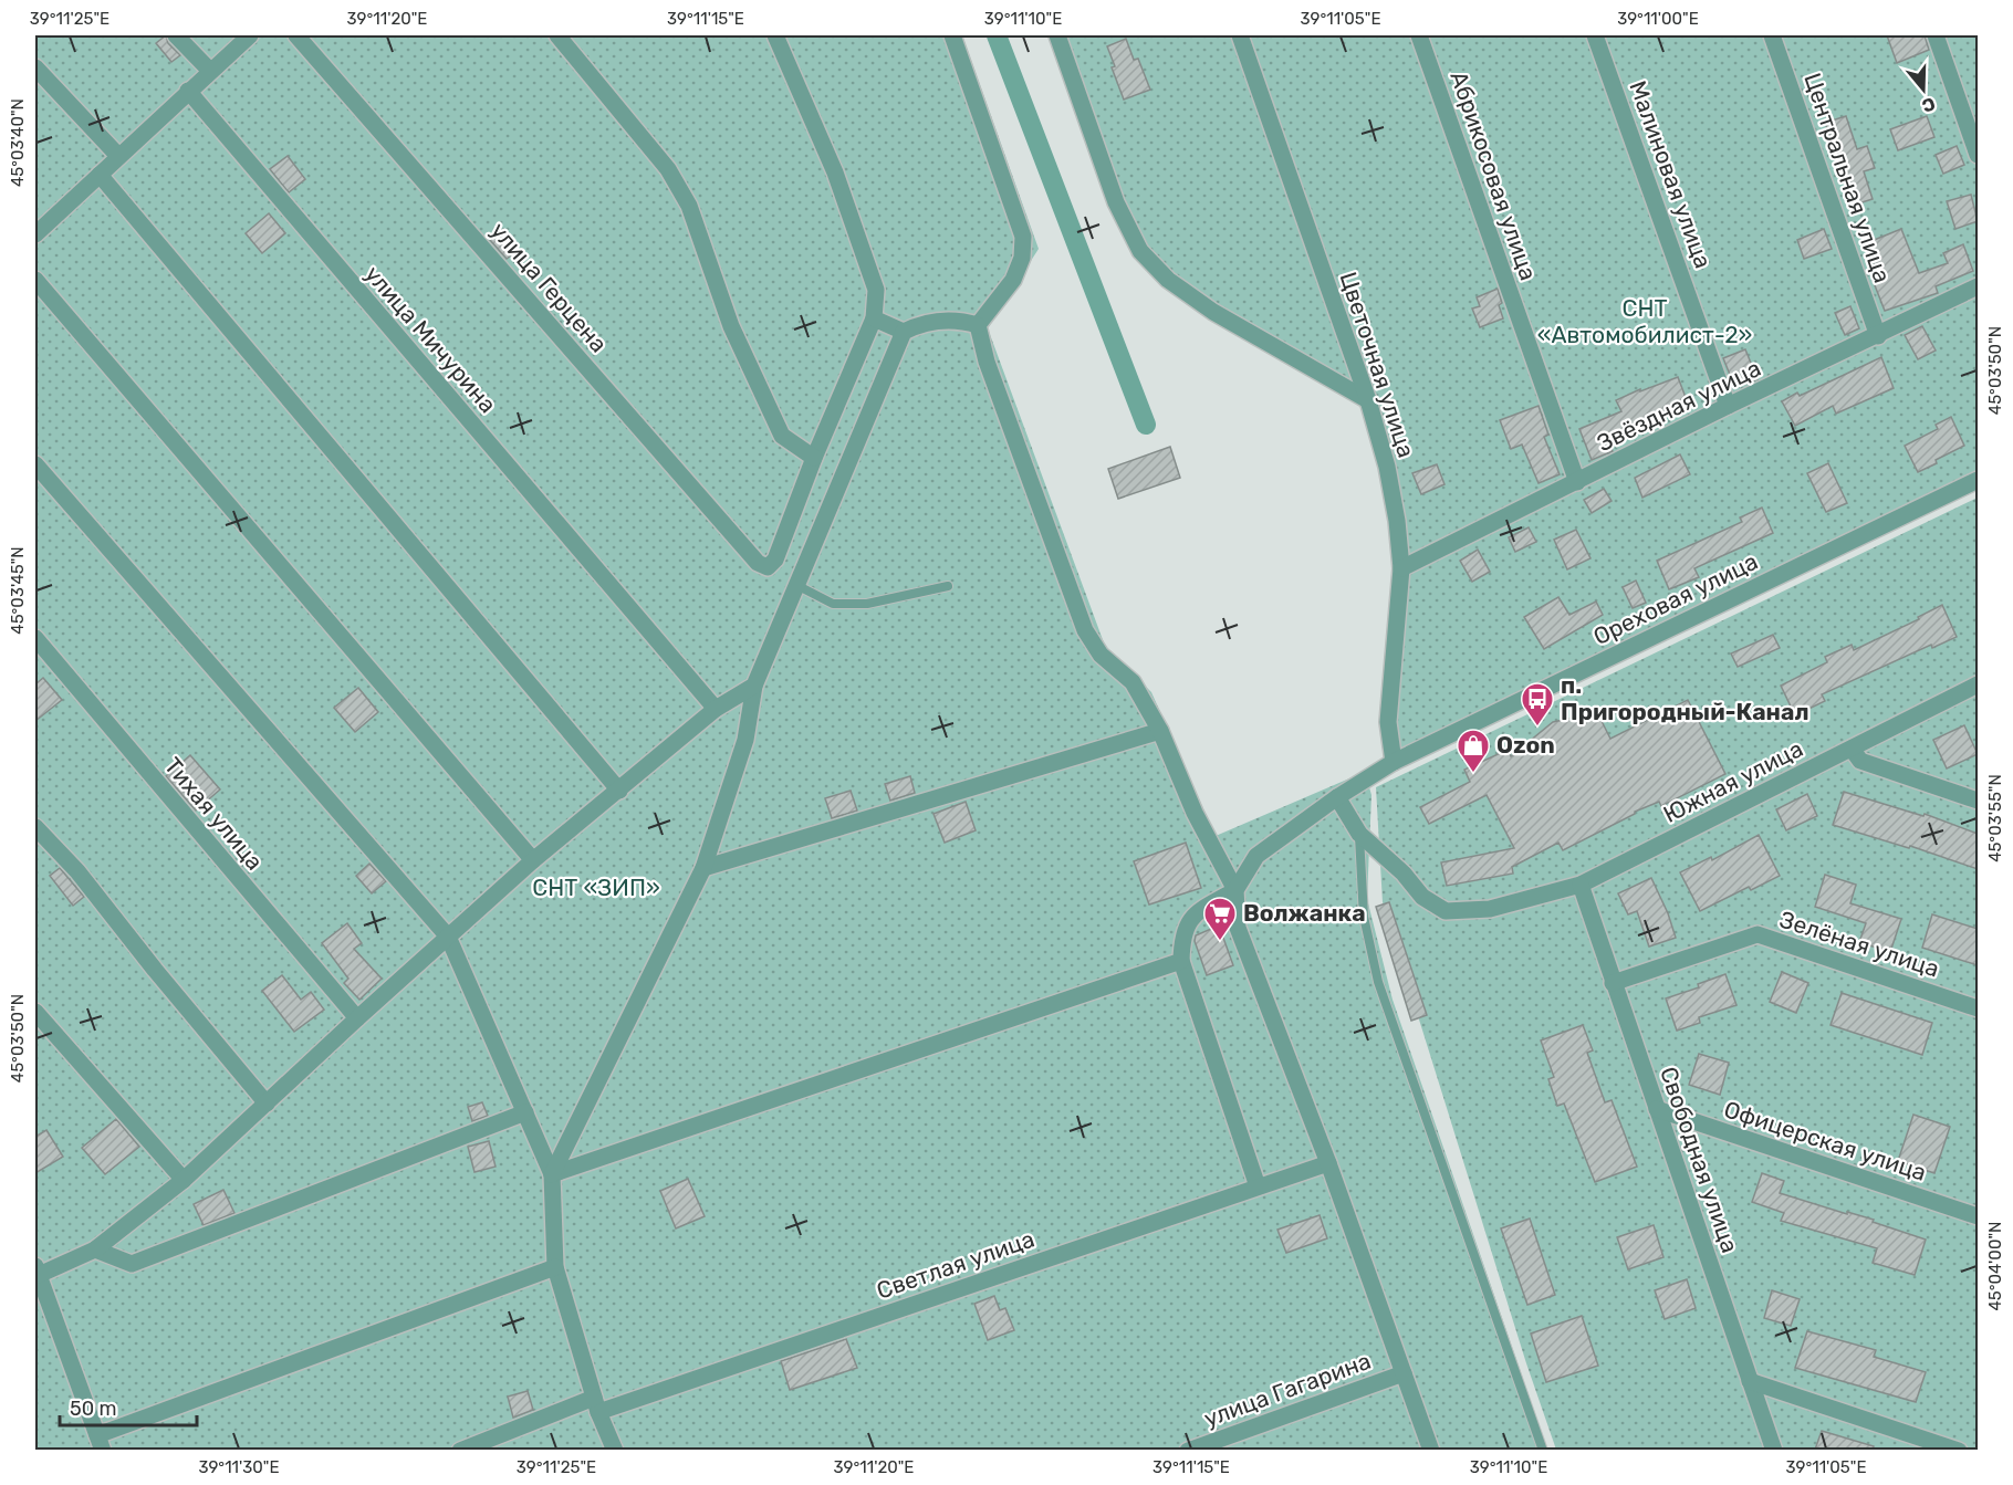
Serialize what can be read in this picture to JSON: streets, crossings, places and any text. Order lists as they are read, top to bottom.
{
  "streets": {
    "street": [
      "Малиновая улица",
      "Абрикосовая улица",
      "Центральная улица",
      "улица Герцена",
      "улица Мичурина",
      "Цветочная улица",
      "Звёздная улица",
      "Ореховая улица",
      "Южная улица",
      "Тихая улица",
      "Зелёная улица",
      "Офицерская улица",
      "Свободная улица",
      "Светлая улица",
      "улица Гагарина"
    ]
  },
  "crossings": [
    ["Малиновая улица", "Звёздная улица"],
    ["Абрикосовая улица", "Звёздная улица"],
    ["Центральная улица", "Звёздная улица"],
    ["Цветочная улица", "Звёздная улица"],
    ["Цветочная улица", "Ореховая улица"],
    ["Ореховая улица", "Южная улица"],
    ["Южная улица", "Свободная улица"],
    ["Зелёная улица", "Свободная улица"],
    ["Офицерская улица", "Свободная улица"]
  ],
  "parks": ["СНТ «Автомобилист-2»", "СНТ «ЗИП»"],
  "places": {
    "bus stop": ["п. Пригородный-Канал"],
    "shop": ["Ozon"],
    "supermarket": ["Волжанка"]
  },
  "scale_bar": "50 m",
  "north": "bottom",
  "coordinates": [
    "39°11'25\"E",
    "39°11'20\"E",
    "39°11'15\"E",
    "39°11'10\"E",
    "39°11'05\"E",
    "39°11'00\"E",
    "45°03'40\"N",
    "45°03'50\"N",
    "45°03'45\"N",
    "45°03'55\"N",
    "45°04'00\"N",
    "39°11'30\"E"
  ]
}
